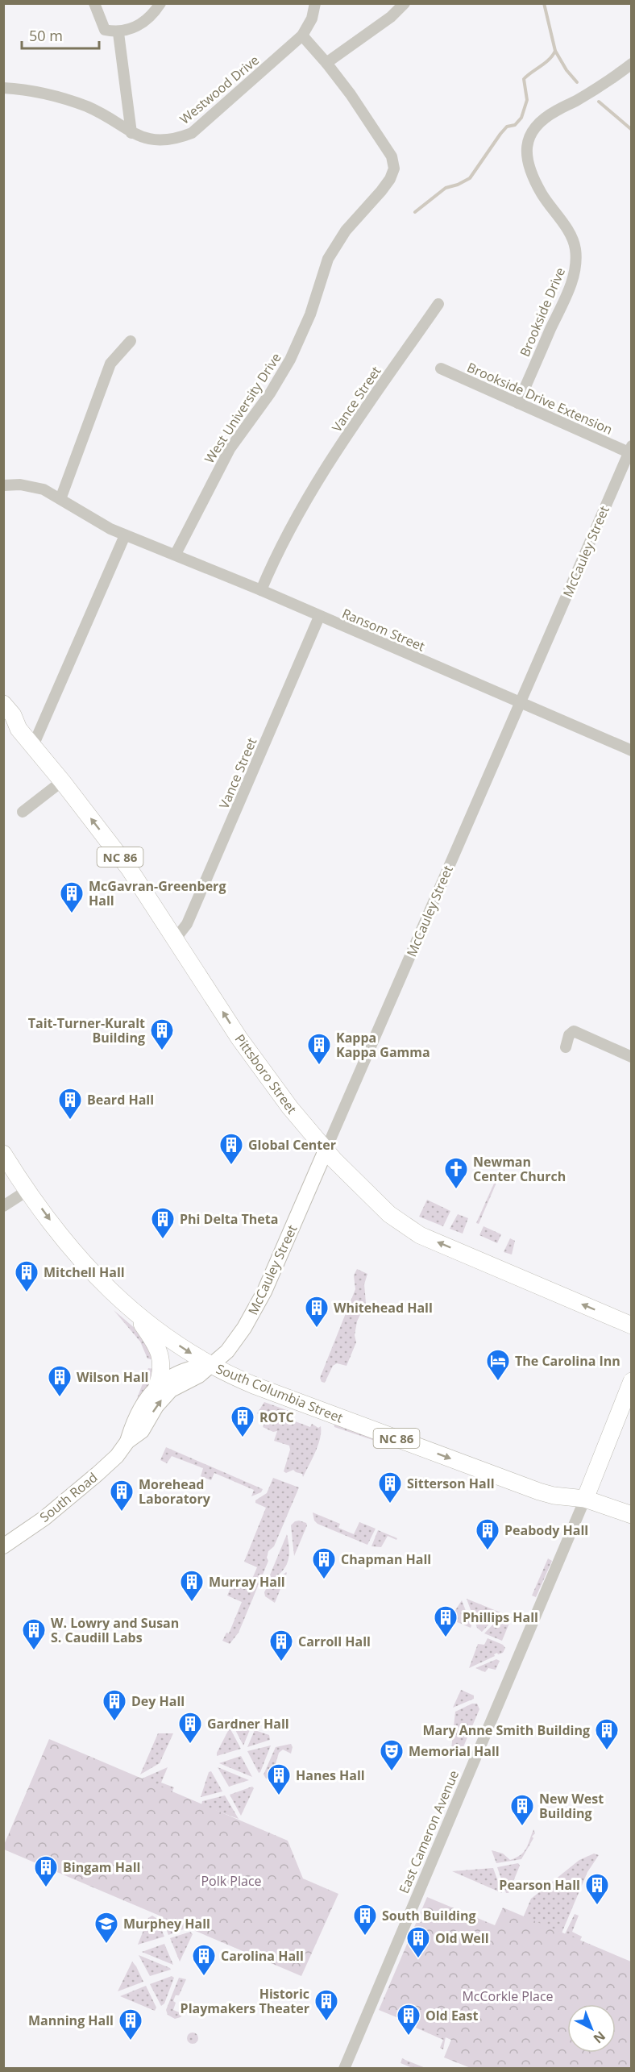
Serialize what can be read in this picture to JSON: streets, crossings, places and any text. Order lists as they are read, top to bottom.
{
  "streets": {
    "main road": [
      "McCauley Street",
      "NC 86",
      "Pittsboro Street",
      "South Columbia Street",
      "South Road"
    ],
    "street": [
      "Westwood Drive",
      "Brookside Drive",
      "Brookside Drive Extension",
      "Vance Street",
      "West University Drive",
      "Ransom Street",
      "East Cameron Avenue"
    ]
  },
  "crossings": [
    ["Westwood Drive", "West University Drive"],
    ["Brookside Drive", "Brookside Drive Extension"],
    ["Brookside Drive Extension", "McCauley Street"],
    ["Vance Street", "Ransom Street"],
    ["Vance Street", "Pittsboro Street"],
    ["West University Drive", "Ransom Street"],
    ["McCauley Street", "Ransom Street"],
    ["McCauley Street", "Pittsboro Street"],
    ["McCauley Street", "South Columbia Street"],
    ["McCauley Street", "South Road"],
    ["South Columbia Street", "South Road"],
    ["South Columbia Street", "East Cameron Avenue"]
  ],
  "one_way": ["Pittsboro Street", "South Columbia Street"],
  "parks": ["Polk Place", "McCorkle Place"],
  "places": {
    "building": [
      "McGavran-Greenberg Hall",
      "Tait-Turner-Kuralt Building",
      "Kappa Kappa Gamma",
      "Beard Hall",
      "Global Center",
      "Phi Delta Theta",
      "Mitchell Hall",
      "Whitehead Hall",
      "Wilson Hall",
      "ROTC",
      "Sitterson Hall",
      "Morehead Laboratory",
      "Peabody Hall",
      "Chapman Hall",
      "Murray Hall",
      "Phillips Hall",
      "W. Lowry and Susan S. Caudill Labs",
      "Carroll Hall",
      "Dey Hall",
      "Gardner Hall",
      "Mary Anne Smith Building",
      "Hanes Hall",
      "New West Building",
      "Bingam Hall",
      "Pearson Hall",
      "South Building",
      "Old Well",
      "Carolina Hall",
      "Historic Playmakers Theater",
      "Old East",
      "Manning Hall"
    ],
    "church": ["Newman Center Church"],
    "hotel": ["The Carolina Inn"],
    "theatre": ["Memorial Hall"],
    "school or university": ["Murphey Hall"]
  },
  "scale_bar": "50 m",
  "north": "bottom right"
}
